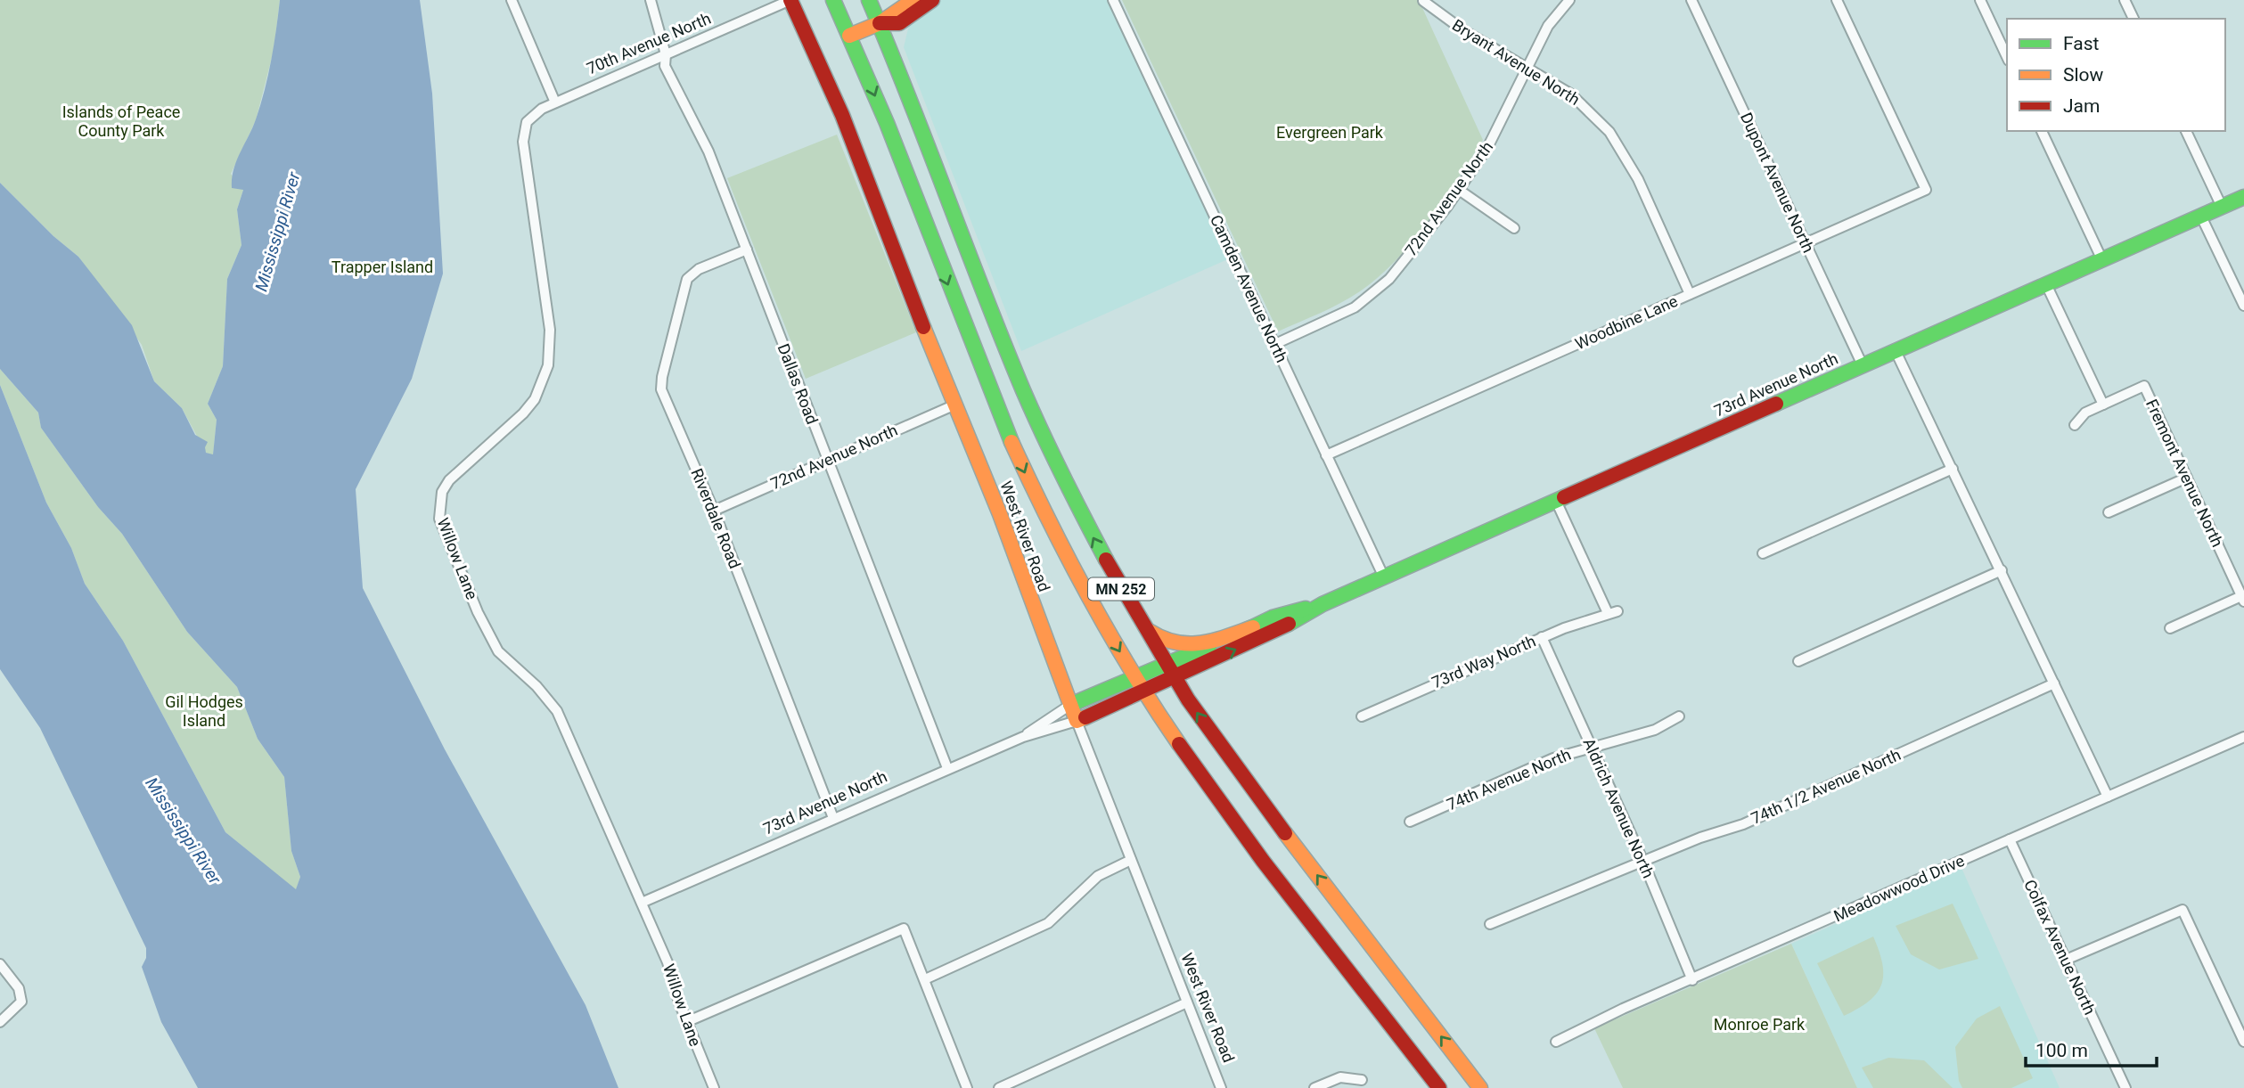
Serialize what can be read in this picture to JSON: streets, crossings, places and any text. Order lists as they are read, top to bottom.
{
  "streets": {
    "main road": ["73rd Avenue North", "West River Road", "MN 252"],
    "street": [
      "70th Avenue North",
      "Bryant Avenue North",
      "Dupont Avenue North",
      "72nd Avenue North",
      "Camden Avenue North",
      "Woodbine Lane",
      "Dallas Road",
      "Fremont Avenue North",
      "Riverdale Road",
      "Willow Lane",
      "73rd Way North",
      "74th Avenue North",
      "74th 1/2 Avenue North",
      "Aldrich Avenue North",
      "Meadowwood Drive",
      "Colfax Avenue North"
    ]
  },
  "crossings": [
    ["70th Avenue North", "Dallas Road"],
    ["70th Avenue North", "West River Road"],
    ["70th Avenue North", "Willow Lane"],
    ["Bryant Avenue North", "72nd Avenue North"],
    ["Bryant Avenue North", "Woodbine Lane"],
    ["Dupont Avenue North", "Woodbine Lane"],
    ["Dupont Avenue North", "73rd Avenue North"],
    ["72nd Avenue North", "Camden Avenue North"],
    ["72nd Avenue North", "Dallas Road"],
    ["72nd Avenue North", "Riverdale Road"],
    ["72nd Avenue North", "West River Road"],
    ["Camden Avenue North", "Woodbine Lane"],
    ["Camden Avenue North", "73rd Avenue North"],
    ["Dallas Road", "73rd Avenue North"],
    ["Dallas Road", "Riverdale Road"],
    ["73rd Avenue North", "Riverdale Road"],
    ["73rd Avenue North", "West River Road"],
    ["73rd Avenue North", "Willow Lane"],
    ["73rd Avenue North", "MN 252"],
    ["73rd Avenue North", "73rd Way North"],
    ["73rd Way North", "Aldrich Avenue North"],
    ["74th Avenue North", "Aldrich Avenue North"],
    ["74th 1/2 Avenue North", "Aldrich Avenue North"],
    ["Aldrich Avenue North", "Meadowwood Drive"],
    ["Meadowwood Drive", "Colfax Avenue North"]
  ],
  "water": ["Mississippi River"],
  "parks": [
    "Islands of Peace County Park",
    "Evergreen Park",
    "Trapper Island",
    "Gil Hodges Island",
    "Monroe Park"
  ],
  "legend": ["Fast", "Slow", "Jam"],
  "scale_bar": "100 m"
}
